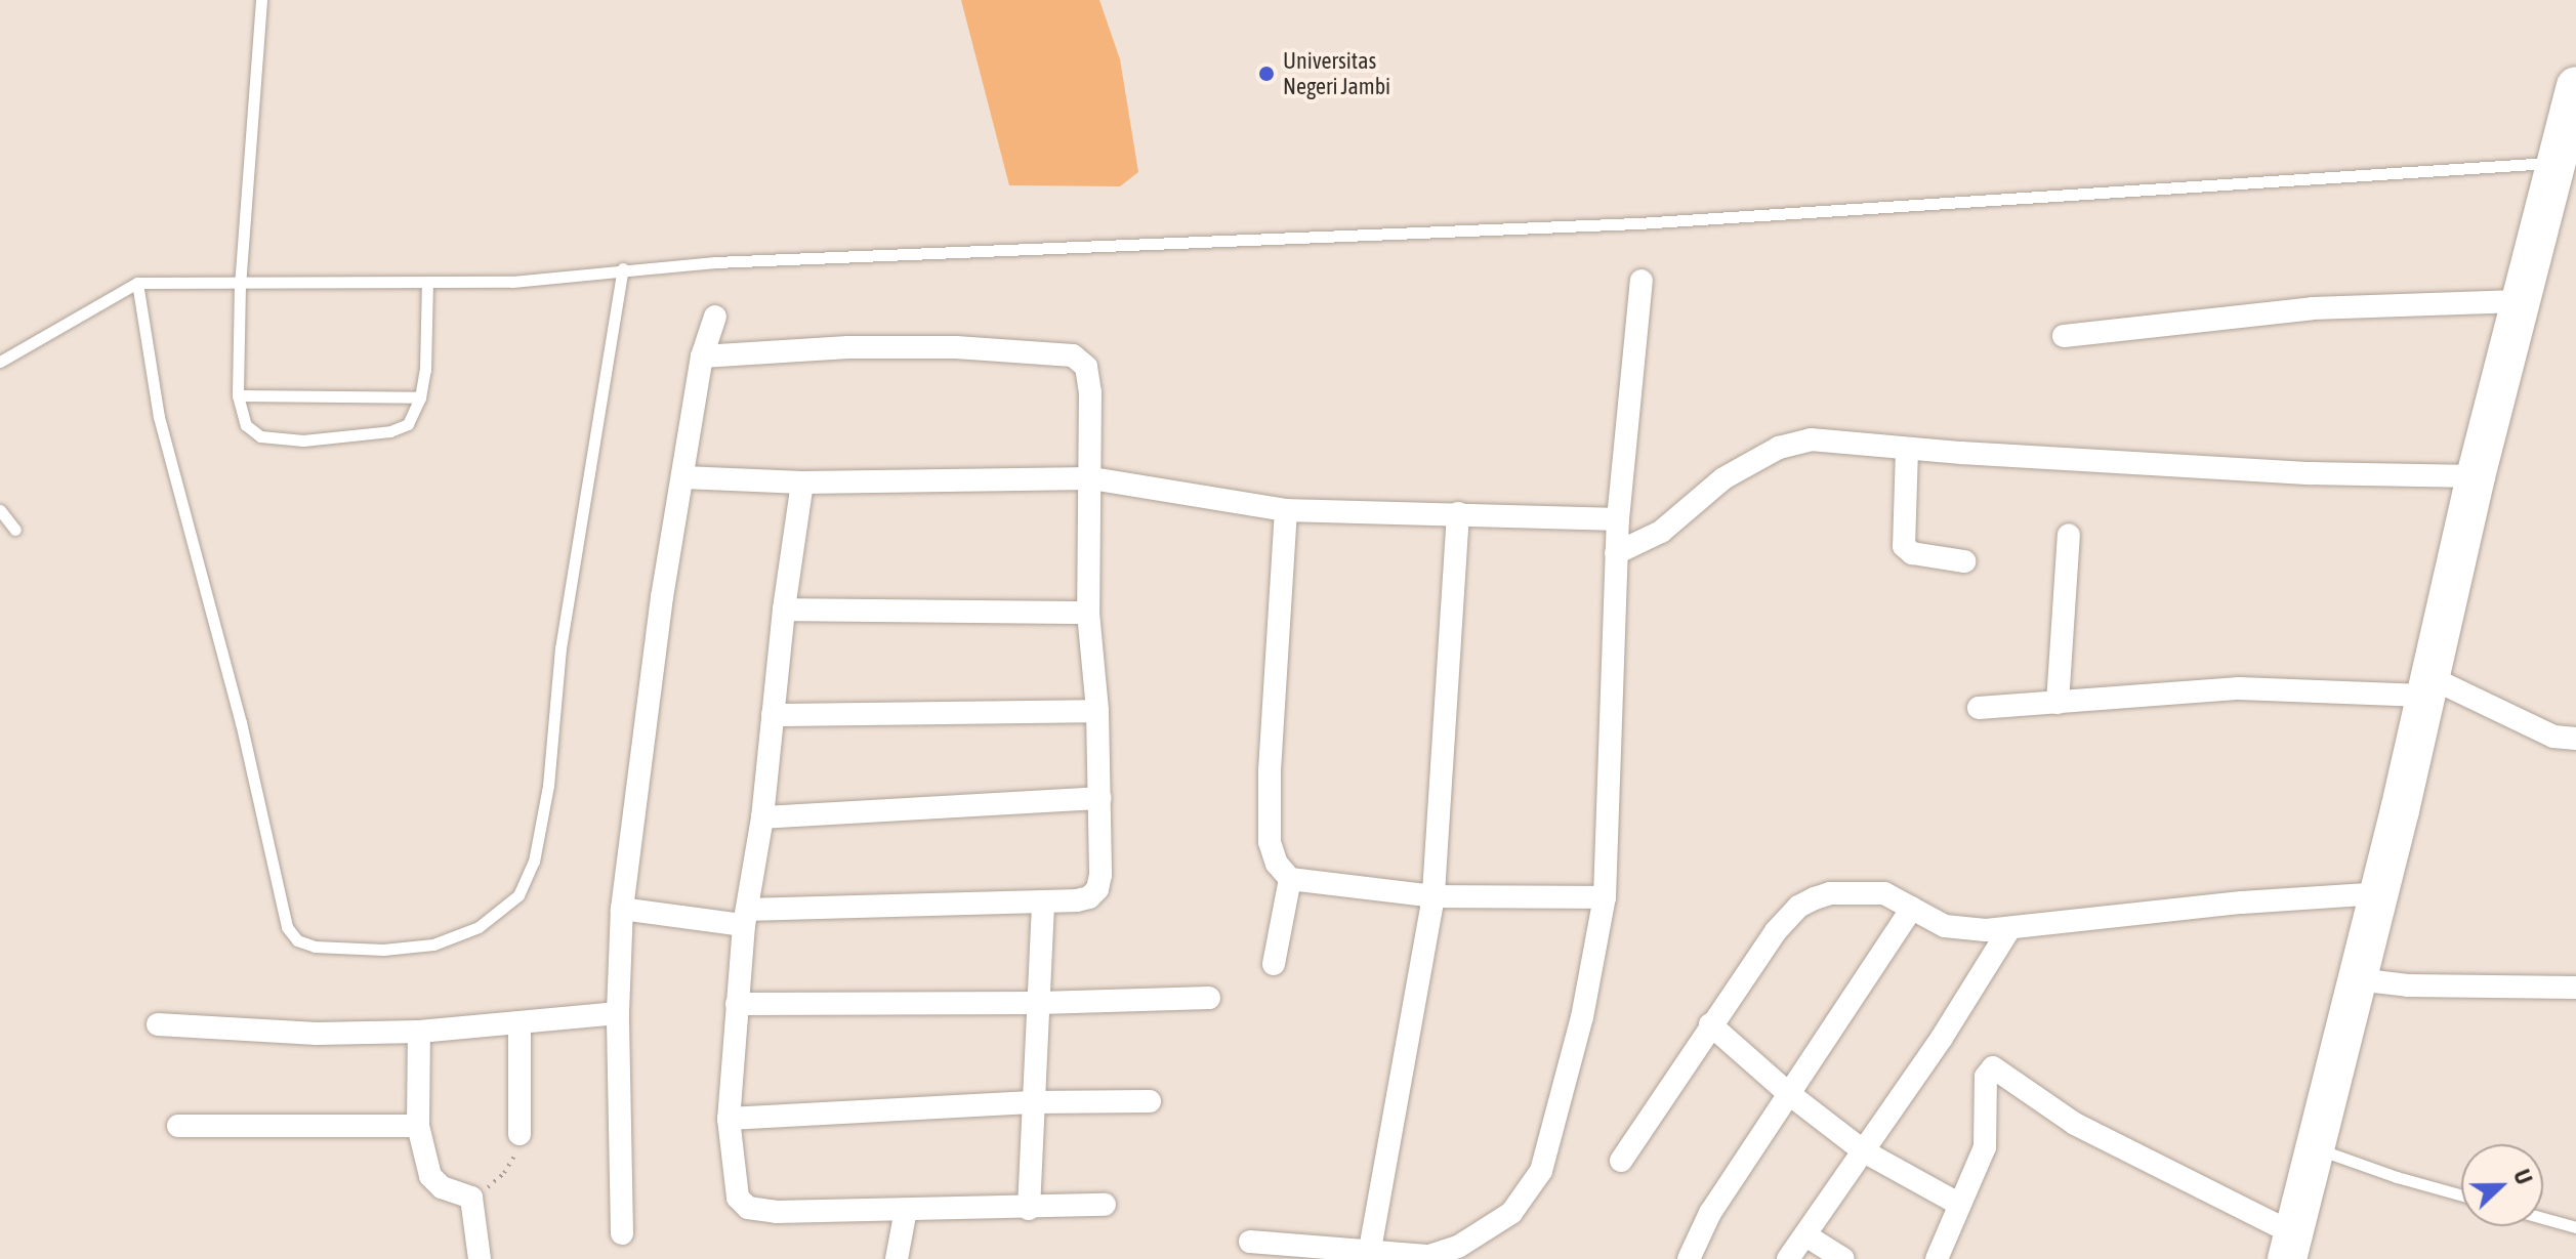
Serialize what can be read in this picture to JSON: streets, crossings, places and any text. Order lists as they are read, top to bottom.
{
  "places": ["Universitas Negeri Jambi"],
  "north": "right"
}
